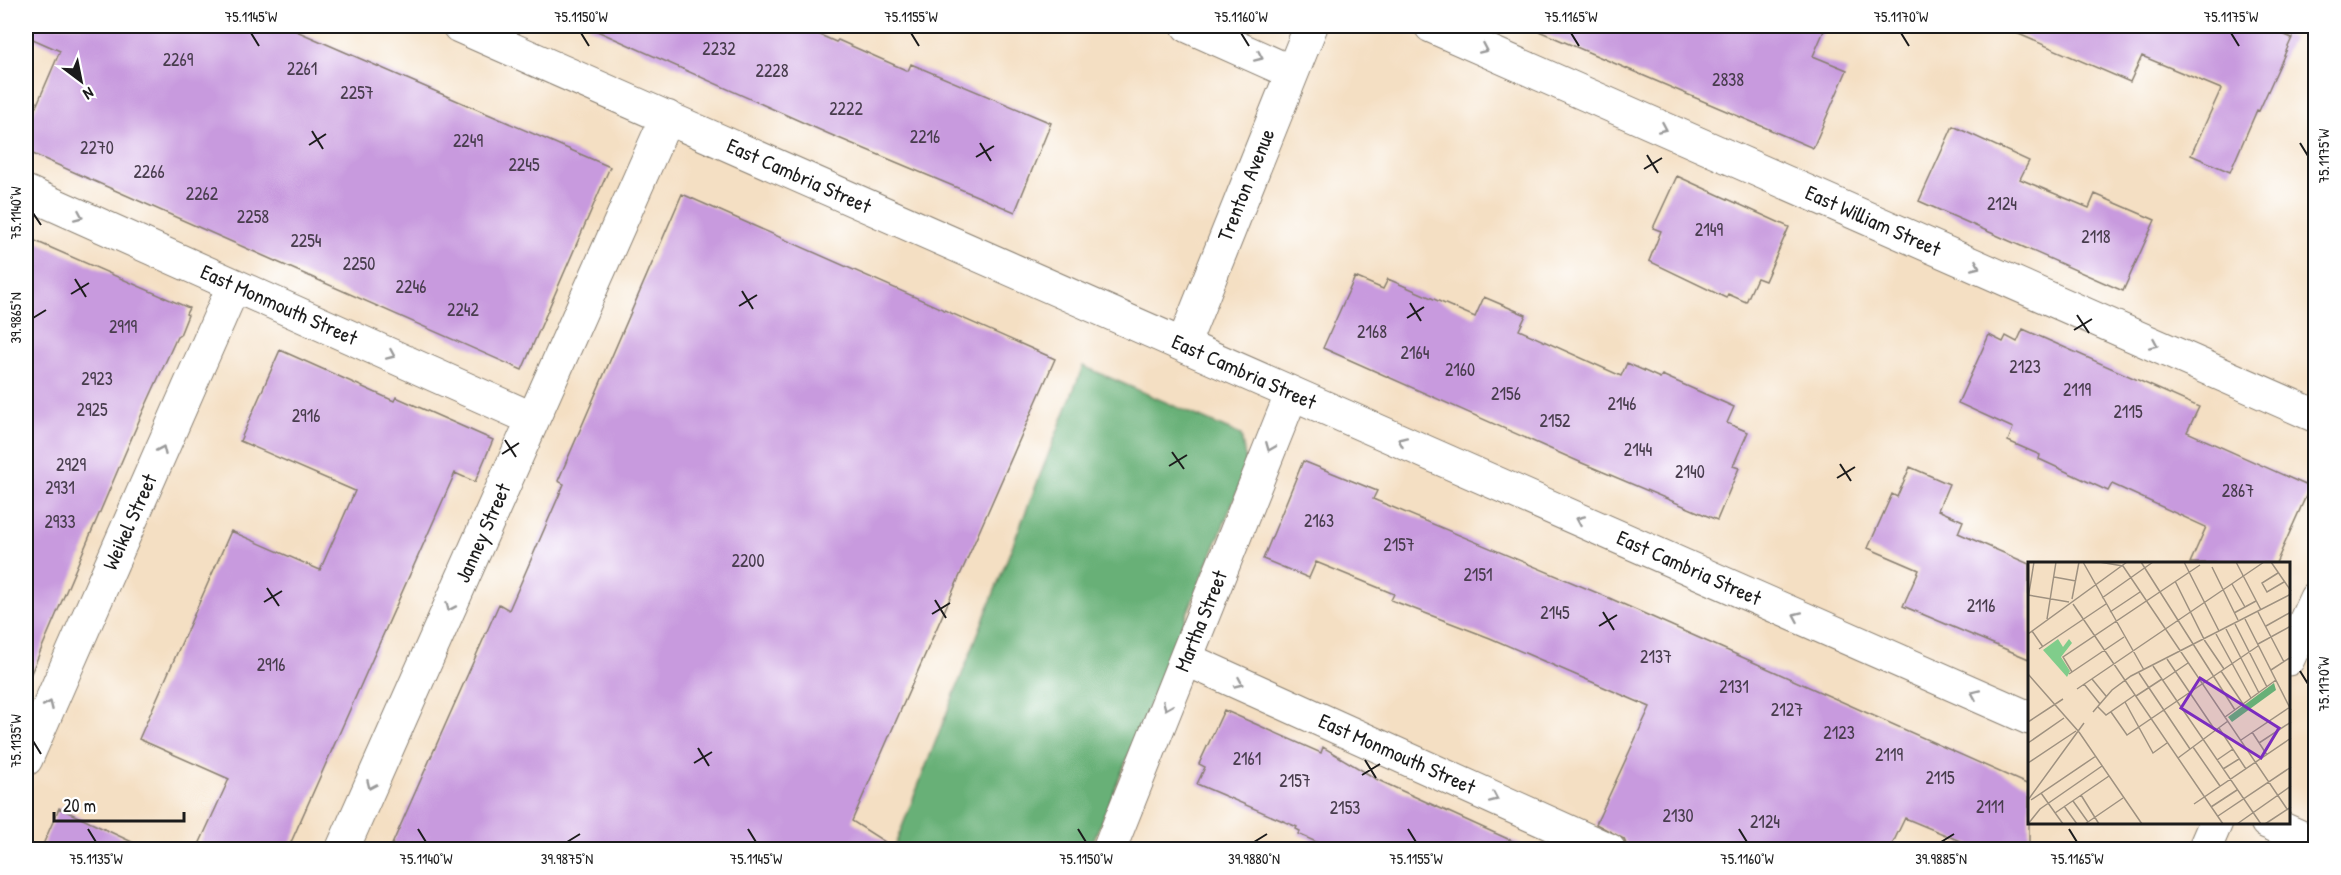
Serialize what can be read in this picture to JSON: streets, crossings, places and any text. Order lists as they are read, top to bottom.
{
  "streets": {
    "street": [
      "East Cambria Street",
      "Trenton Avenue",
      "East William Street",
      "East Monmouth Street",
      "Weikel Street",
      "Janney Street",
      "Martha Street"
    ]
  },
  "crossings": [
    ["East Cambria Street", "Trenton Avenue"],
    ["East Cambria Street", "Janney Street"],
    ["East Cambria Street", "Martha Street"],
    ["East Monmouth Street", "Weikel Street"],
    ["East Monmouth Street", "Janney Street"],
    ["East Monmouth Street", "Martha Street"]
  ],
  "one_way": [
    "East Cambria Street",
    "East William Street",
    "East Monmouth Street",
    "Weikel Street",
    "Janney Street",
    "Martha Street"
  ],
  "house_numbers": [
    "2232",
    "2269",
    "2261",
    "2228",
    "2838",
    "2257",
    "2222",
    "2216",
    "2249",
    "2270",
    "2245",
    "2266",
    "2262",
    "2124",
    "2258",
    "2149",
    "2118",
    "2254",
    "2250",
    "2246",
    "2242",
    "2919",
    "2168",
    "2164",
    "2123",
    "2160",
    "2923",
    "2119",
    "2156",
    "2146",
    "2925",
    "2115",
    "2916",
    "2152",
    "2144",
    "2929",
    "2140",
    "2931",
    "2867",
    "2163",
    "2933",
    "2157",
    "2200",
    "2151",
    "2116",
    "2145",
    "2137",
    "2916",
    "2131",
    "2127",
    "2123",
    "2119",
    "2161",
    "2115",
    "2157",
    "2111",
    "2153",
    "2130",
    "2124"
  ],
  "scale_bar": "20 m",
  "north": "bottom right",
  "coordinates": [
    "75.1145°W",
    "75.1150°W",
    "75.1155°W",
    "75.1160°W",
    "75.1165°W",
    "75.1170°W",
    "75.1175°W",
    "75.1140°W",
    "39.9865°N",
    "75.1135°W",
    "39.9875°N",
    "39.9880°N",
    "39.9885°N"
  ]
}
